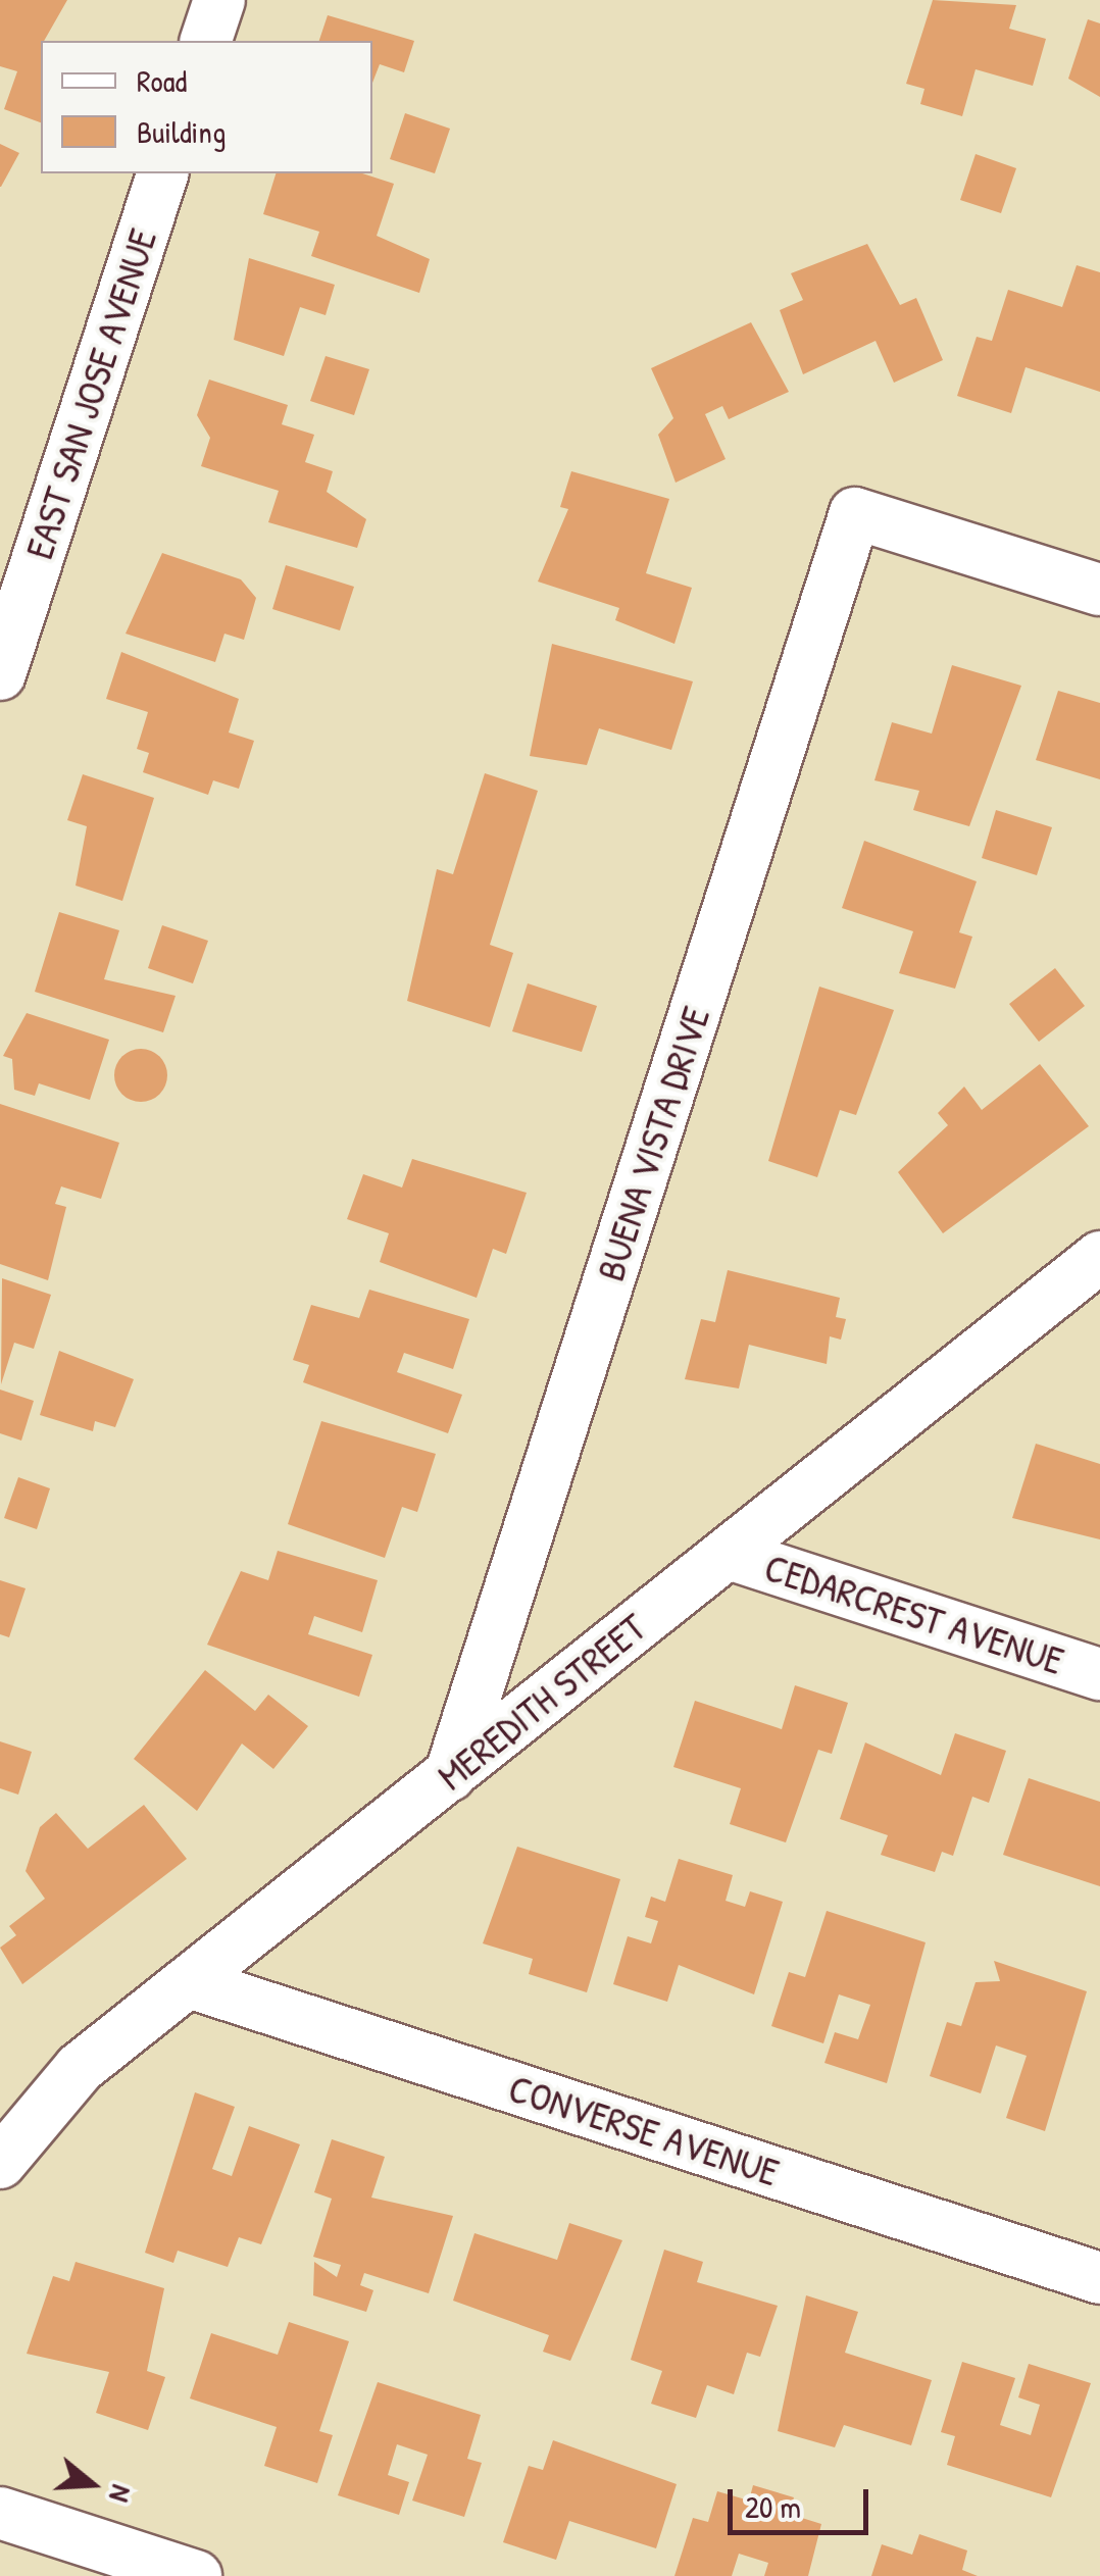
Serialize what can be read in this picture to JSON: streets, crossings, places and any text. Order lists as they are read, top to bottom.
{
  "streets": {
    "street": [
      "EAST SAN JOSE AVENUE",
      "BUENA VISTA DRIVE",
      "CEDARCREST AVENUE",
      "MEREDITH STREET",
      "CONVERSE AVENUE"
    ]
  },
  "crossings": [
    ["BUENA VISTA DRIVE", "MEREDITH STREET"],
    ["CEDARCREST AVENUE", "MEREDITH STREET"],
    ["MEREDITH STREET", "CONVERSE AVENUE"]
  ],
  "legend": ["Road", "Building"],
  "scale_bar": "20 m",
  "north": "right"
}
